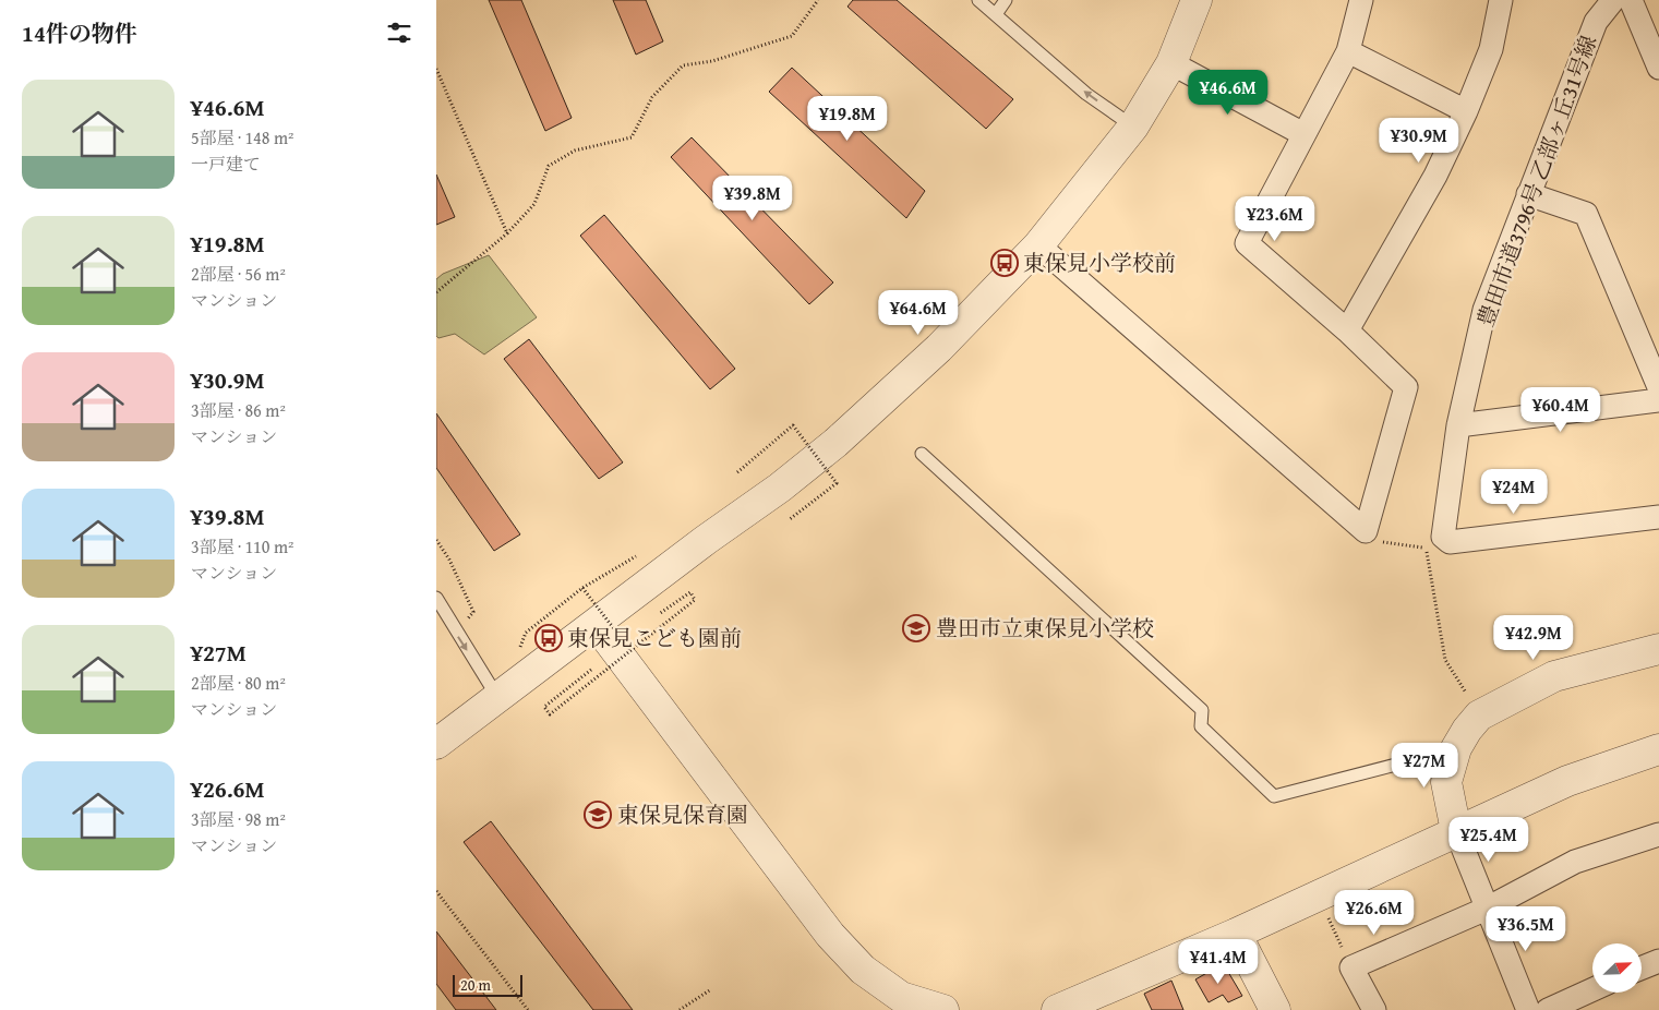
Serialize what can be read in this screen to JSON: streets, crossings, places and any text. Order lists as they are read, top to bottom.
{
  "streets": {
    "street": ["豊田市道3796号 乙部ヶ丘31号線"]
  },
  "places": {
    "bus stop": ["東保見小学校前", "東保見こども園前"],
    "school or university": ["豊田市立東保見小学校", "東保見保育園"]
  },
  "scale_bar": "20 m",
  "north": "top right",
  "page": {
    "heading": "14件の物件",
    "list": [
      {
        "name": "¥46.6M",
        "note": "5部屋 · 148 m² · 一戸建て"
      },
      {
        "name": "¥19.8M",
        "note": "2部屋 · 56 m² · マンション"
      },
      {
        "name": "¥30.9M",
        "note": "3部屋 · 86 m² · マンション"
      },
      {
        "name": "¥39.8M",
        "note": "3部屋 · 110 m² · マンション"
      },
      {
        "name": "¥27M",
        "note": "2部屋 · 80 m² · マンション"
      },
      {
        "name": "¥26.6M",
        "note": "3部屋 · 98 m² · マンション"
      }
    ],
    "price": [
      "¥46.6M",
      "¥19.8M",
      "¥30.9M",
      "¥39.8M",
      "¥23.6M",
      "¥64.6M",
      "¥60.4M",
      "¥24M",
      "¥42.9M",
      "¥27M",
      "¥25.4M",
      "¥26.6M",
      "¥36.5M",
      "¥41.4M"
    ],
    "scale": "20 m"
  }
}
